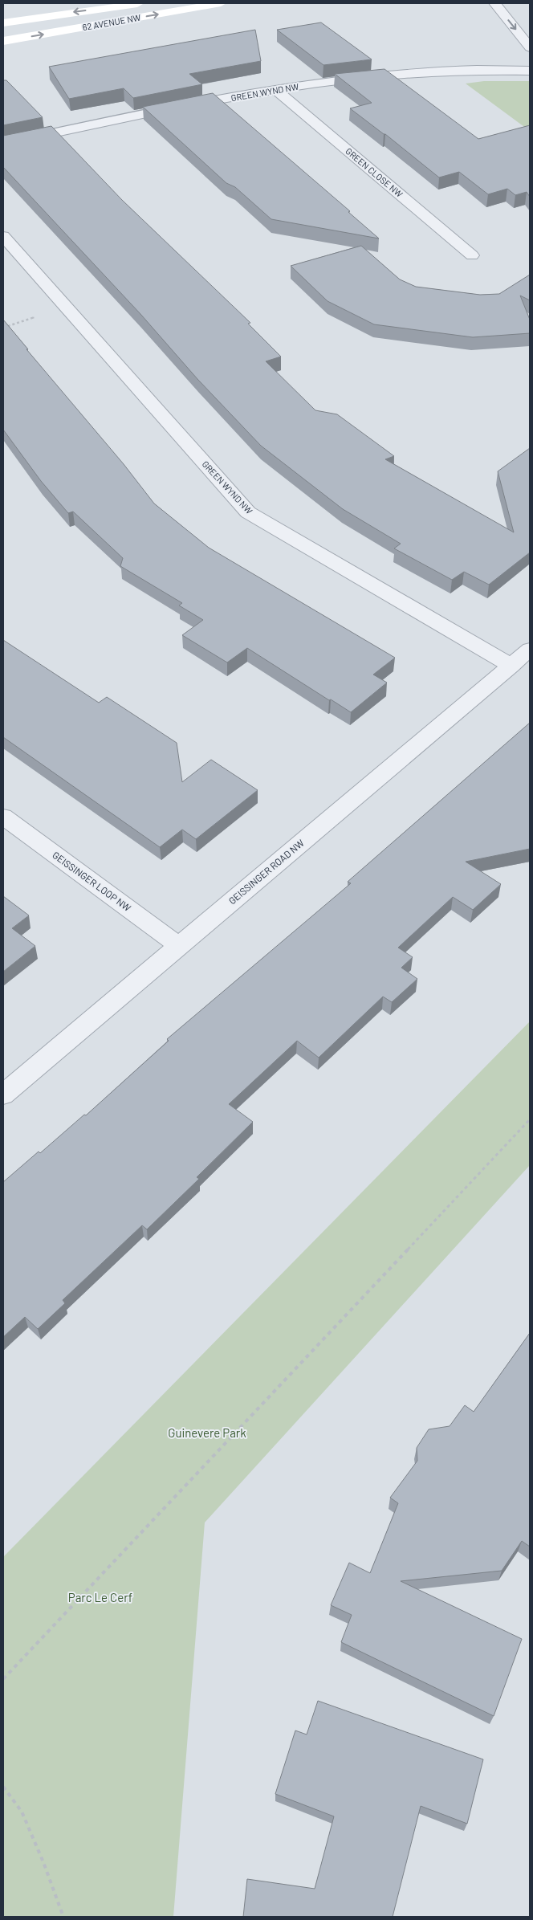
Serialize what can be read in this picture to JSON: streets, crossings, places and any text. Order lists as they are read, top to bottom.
{
  "streets": {
    "main road": ["62 AVENUE NW"],
    "street": [
      "GREEN WYND NW",
      "GREEN CLOSE NW",
      "GEISSINGER ROAD NW",
      "GEISSINGER LOOP NW"
    ]
  },
  "crossings": [
    ["GREEN WYND NW", "GREEN CLOSE NW"],
    ["GREEN WYND NW", "GEISSINGER ROAD NW"],
    ["GEISSINGER ROAD NW", "GEISSINGER LOOP NW"]
  ],
  "parks": ["Guinevere Park", "Parc Le Cerf"]
}
